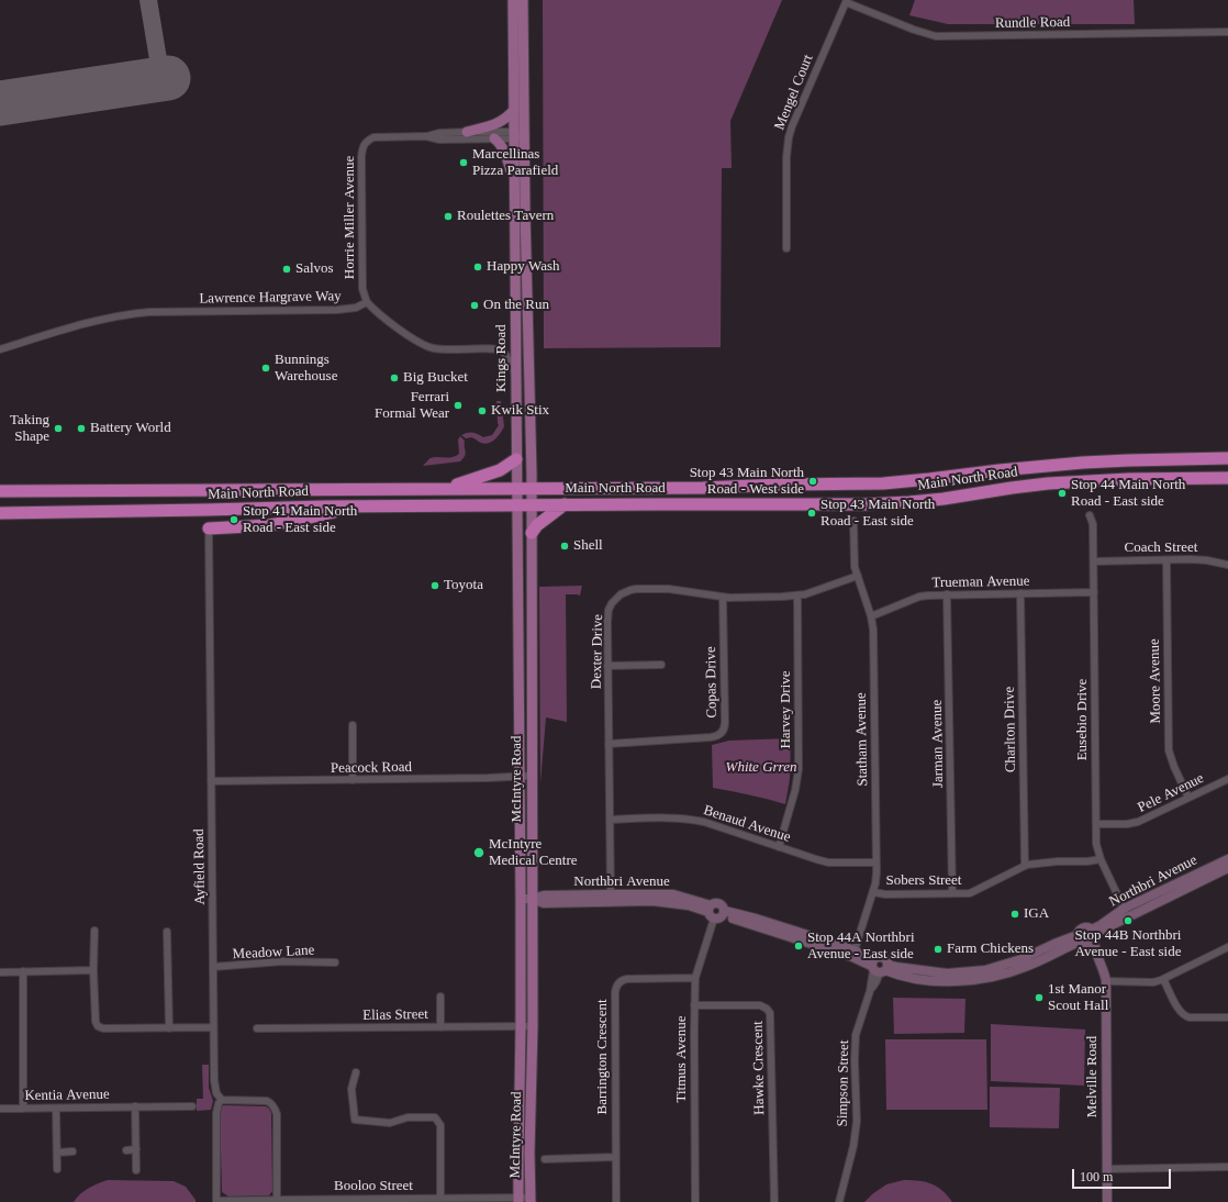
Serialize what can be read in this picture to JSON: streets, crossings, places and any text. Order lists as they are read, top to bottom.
{
  "streets": {
    "highway": ["Main North Road"],
    "main road": ["Kings Road", "McIntyre Road"],
    "street": [
      "Rundle Road",
      "Mengel Court",
      "Horrie Miller Avenue",
      "Lawrence Hargrave Way",
      "Coach Street",
      "Trueman Avenue",
      "Dexter Drive",
      "Moore Avenue",
      "Copas Drive",
      "Harvey Drive",
      "Eusebio Drive",
      "Charlton Drive",
      "Statham Avenue",
      "Jarman Avenue",
      "Peacock Road",
      "Pele Avenue",
      "Benaud Avenue",
      "Ayfield Road",
      "Sobers Street",
      "Northbri Avenue",
      "Meadow Lane",
      "Elias Street",
      "Barrington Crescent",
      "Titmus Avenue",
      "Hawke Crescent",
      "Melville Road",
      "Simpson Street",
      "Kentia Avenue",
      "Booloo Street"
    ]
  },
  "crossings": [
    ["Rundle Road", "Mengel Court"],
    ["Horrie Miller Avenue", "Lawrence Hargrave Way"],
    ["Horrie Miller Avenue", "Kings Road"],
    ["Kings Road", "Main North Road"],
    ["Kings Road", "McIntyre Road"],
    ["Main North Road", "McIntyre Road"],
    ["Coach Street", "Moore Avenue"],
    ["Coach Street", "Eusebio Drive"],
    ["Trueman Avenue", "Eusebio Drive"],
    ["Trueman Avenue", "Charlton Drive"],
    ["Trueman Avenue", "Statham Avenue"],
    ["Trueman Avenue", "Jarman Avenue"],
    ["Dexter Drive", "Copas Drive"],
    ["Dexter Drive", "Harvey Drive"],
    ["Dexter Drive", "Statham Avenue"],
    ["Dexter Drive", "Benaud Avenue"],
    ["Dexter Drive", "Northbri Avenue"],
    ["Moore Avenue", "Pele Avenue"],
    ["Harvey Drive", "Benaud Avenue"],
    ["Eusebio Drive", "Pele Avenue"],
    ["Eusebio Drive", "Sobers Street"],
    ["Eusebio Drive", "Northbri Avenue"],
    ["Charlton Drive", "Sobers Street"],
    ["Statham Avenue", "Benaud Avenue"],
    ["Statham Avenue", "Sobers Street"],
    ["Statham Avenue", "Northbri Avenue"],
    ["Jarman Avenue", "Sobers Street"],
    ["Peacock Road", "McIntyre Road"],
    ["Peacock Road", "Ayfield Road"],
    ["McIntyre Road", "Northbri Avenue"],
    ["McIntyre Road", "Elias Street"],
    ["McIntyre Road", "Booloo Street"],
    ["Ayfield Road", "Meadow Lane"],
    ["Northbri Avenue", "Titmus Avenue"],
    ["Northbri Avenue", "Melville Road"],
    ["Northbri Avenue", "Simpson Street"],
    ["Barrington Crescent", "Titmus Avenue"],
    ["Titmus Avenue", "Hawke Crescent"]
  ],
  "parks": ["White Grren"],
  "places": [
    "Marcellinas Pizza Parafield",
    "Roulettes Tavern",
    "Happy Wash",
    "Salvos",
    "On the Run",
    "Bunnings Warehouse",
    "Big Bucket",
    "Ferrari Formal Wear",
    "Kwik Stix",
    "Taking Shape",
    "Battery World",
    "Stop 43 Main North Road - West side",
    "Stop 44 Main North Road - East side",
    "Stop 43 Main North Road - East side",
    "Stop 41 Main North Road - East side",
    "Shell",
    "Toyota",
    "McIntyre Medical Centre",
    "IGA",
    "Stop 44B Northbri Avenue - East side",
    "Stop 44A Northbri Avenue - East side",
    "Farm Chickens",
    "1st Manor Scout Hall"
  ],
  "scale_bar": "100 m"
}
